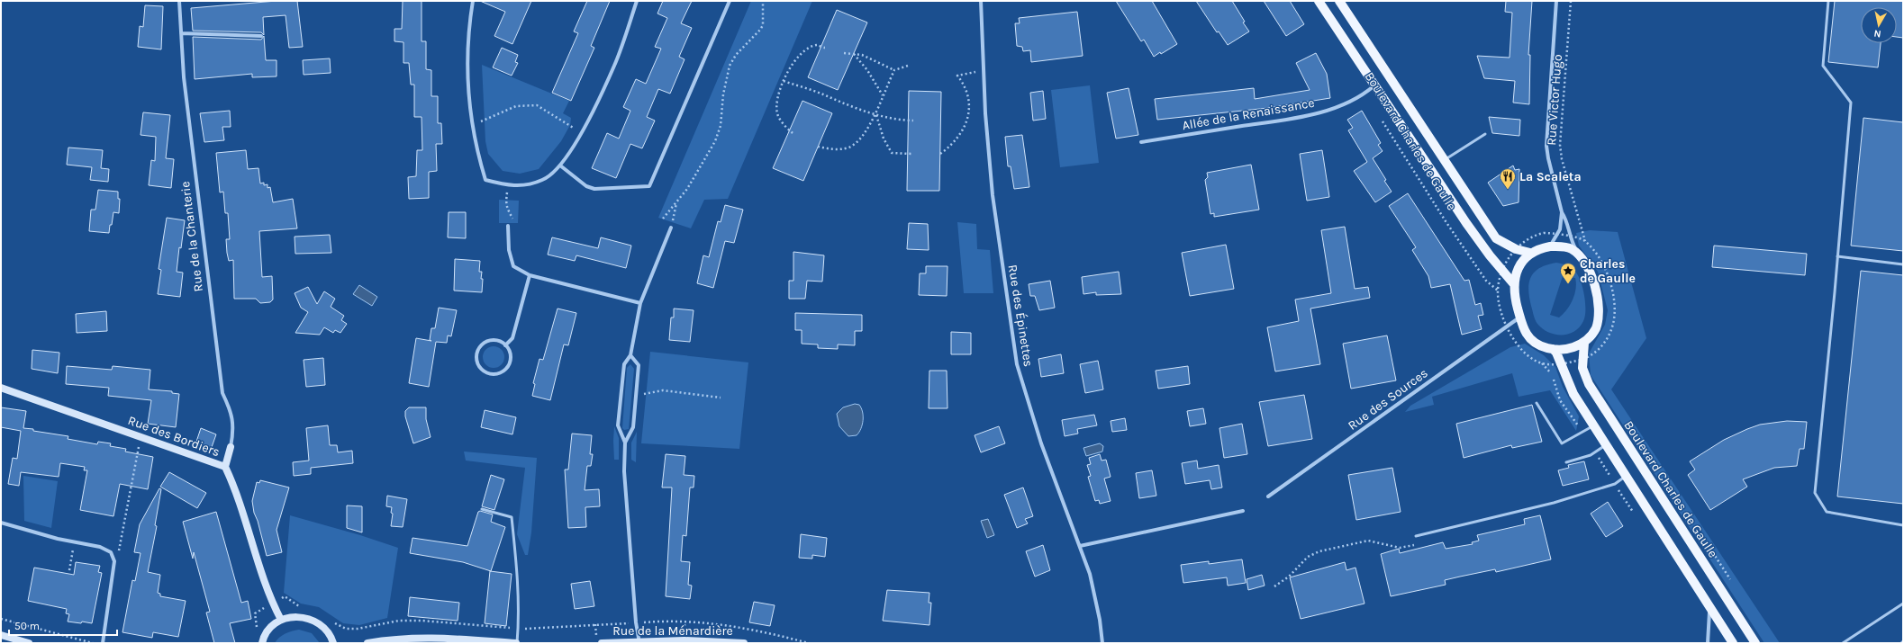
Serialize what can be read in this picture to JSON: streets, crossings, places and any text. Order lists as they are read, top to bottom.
{
  "streets": {
    "main road": ["Boulevard Charles de Gaulle"],
    "street": [
      "Rue Victor Hugo",
      "Allée de la Renaissance",
      "Rue de la Chanterie",
      "Rue des Épinettes",
      "Rue des Sources",
      "Rue des Bordiers",
      "Rue de la Ménardière"
    ]
  },
  "crossings": [
    ["Rue Victor Hugo", "Boulevard Charles de Gaulle"],
    ["Rue Victor Hugo", "Rue des Sources"],
    ["Allée de la Renaissance", "Boulevard Charles de Gaulle"],
    ["Boulevard Charles de Gaulle", "Rue des Sources"],
    ["Rue de la Chanterie", "Rue des Bordiers"]
  ],
  "places": {
    "restaurant": ["La Scaleta"],
    "place": ["Charles de Gaulle"]
  },
  "scale_bar": "50 m",
  "north": "bottom"
}
